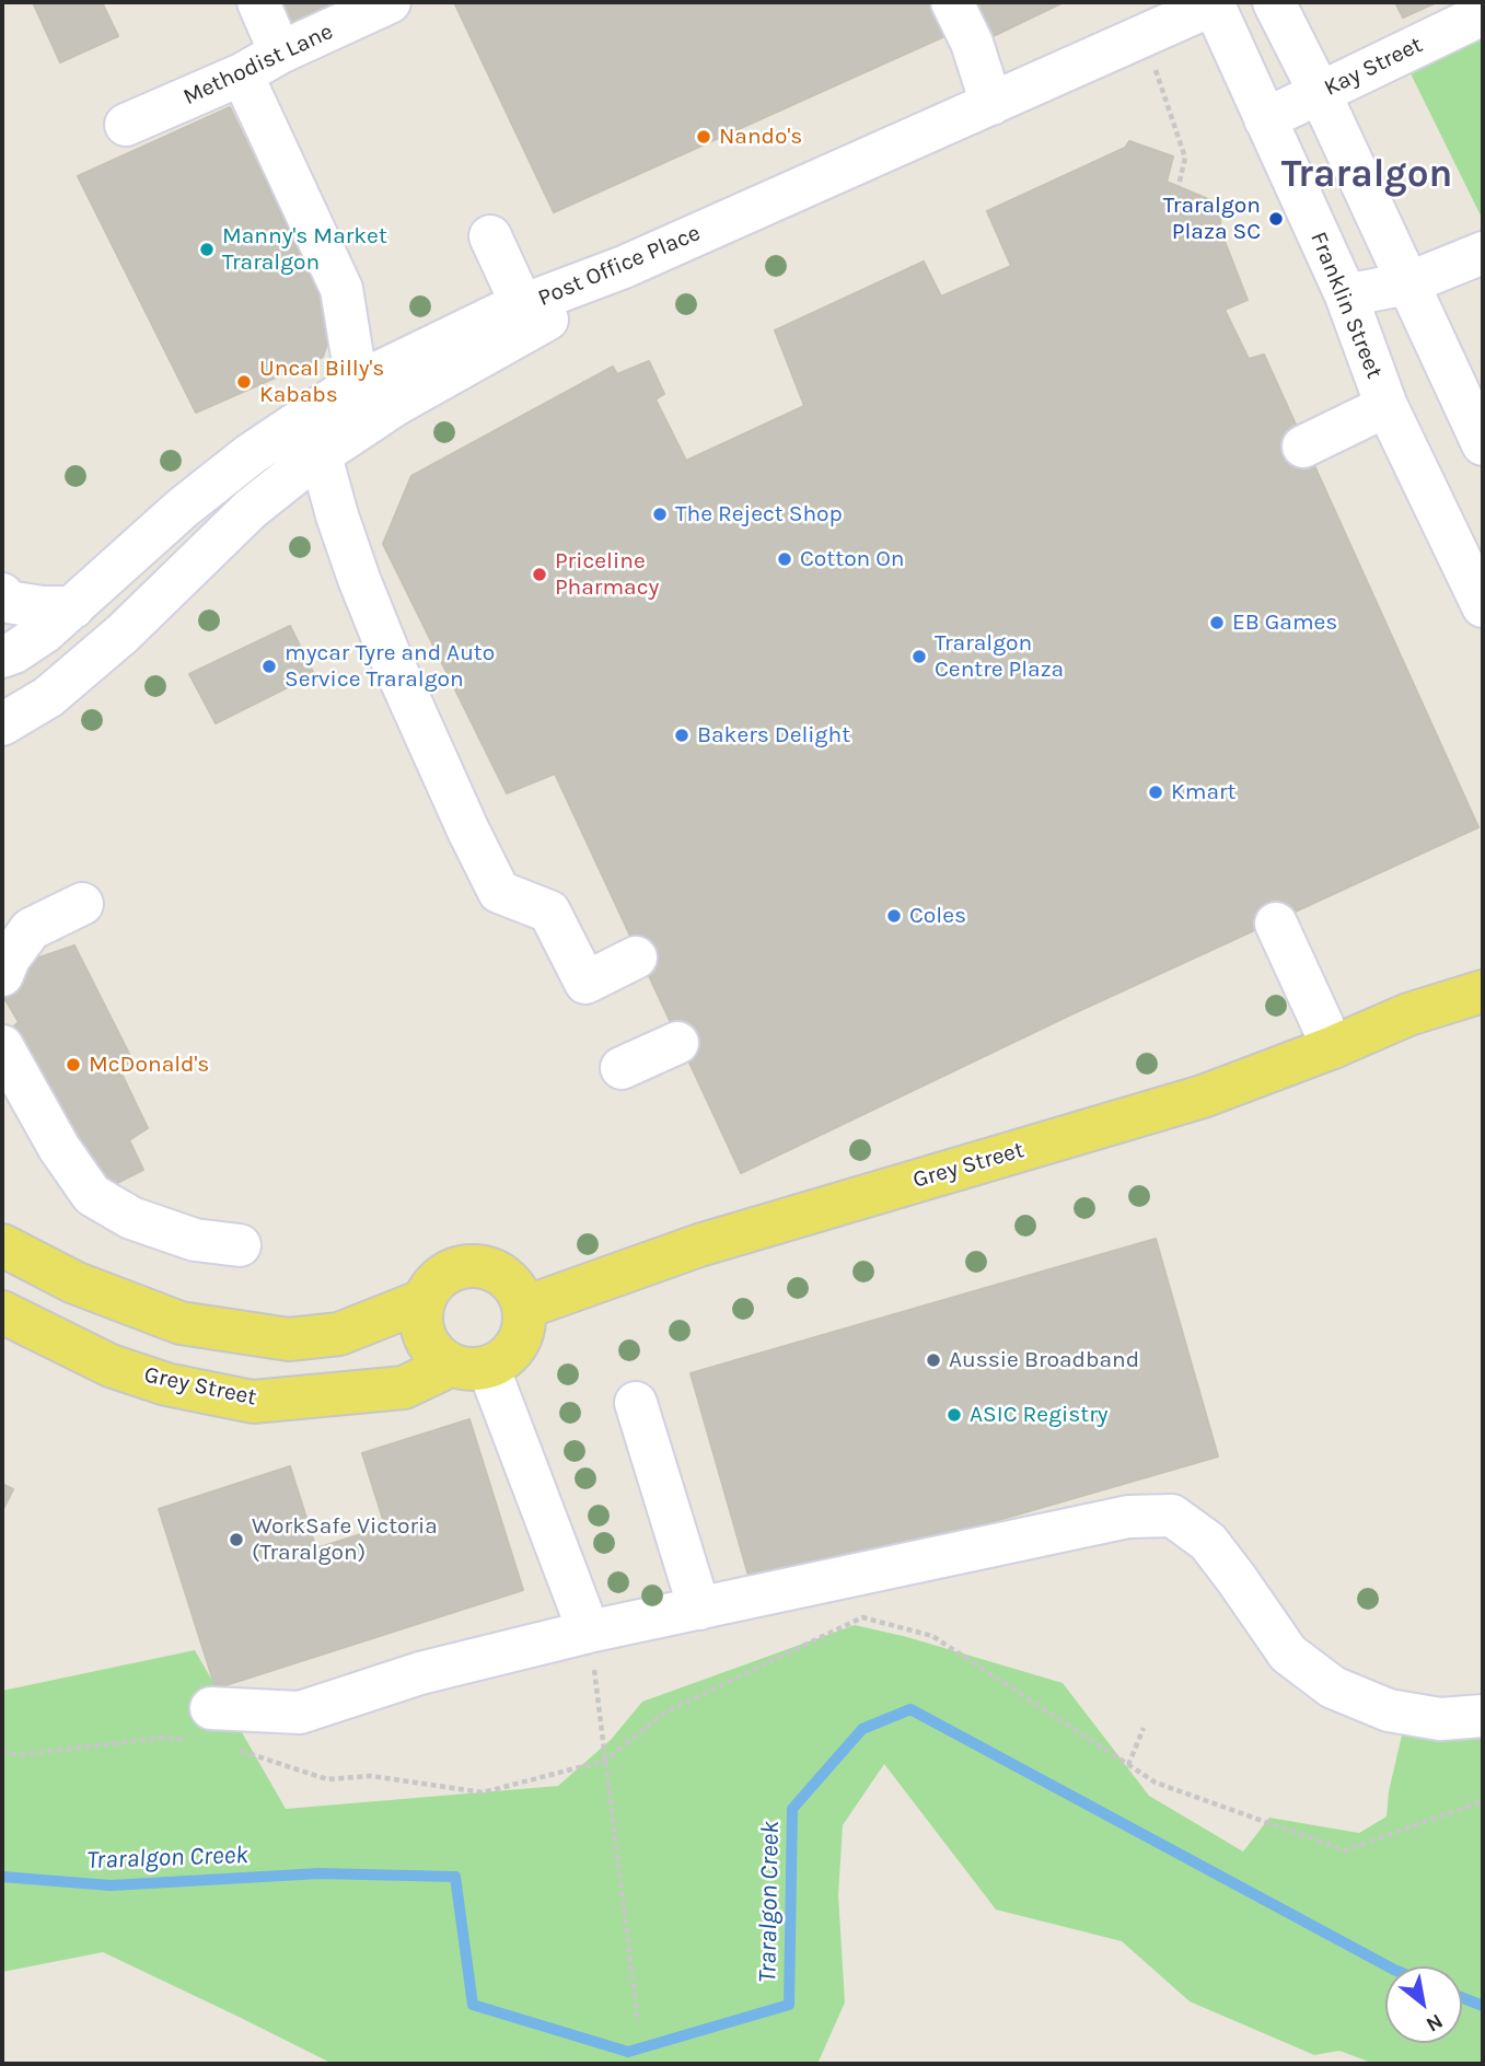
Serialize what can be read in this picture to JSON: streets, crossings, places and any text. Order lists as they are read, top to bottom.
{
  "streets": {
    "main road": ["Grey Street"],
    "street": [
      "Methodist Lane",
      "Kay Street",
      "Post Office Place",
      "Franklin Street"
    ]
  },
  "crossings": [
    ["Kay Street", "Franklin Street"],
    ["Post Office Place", "Franklin Street"]
  ],
  "districts": ["Traralgon"],
  "water": ["Traralgon Creek"],
  "places": [
    "Nando's",
    "Traralgon Plaza SC",
    "Manny's Market Traralgon",
    "Uncal Billy's Kababs",
    "The Reject Shop",
    "Cotton On",
    "Priceline Pharmacy",
    "EB Games",
    "Traralgon Centre Plaza",
    "mycar Tyre and Auto Service Traralgon",
    "Bakers Delight",
    "Kmart",
    "Coles",
    "McDonald's",
    "Aussie Broadband",
    "ASIC Registry",
    "WorkSafe Victoria (Traralgon)"
  ],
  "north": "bottom right"
}
